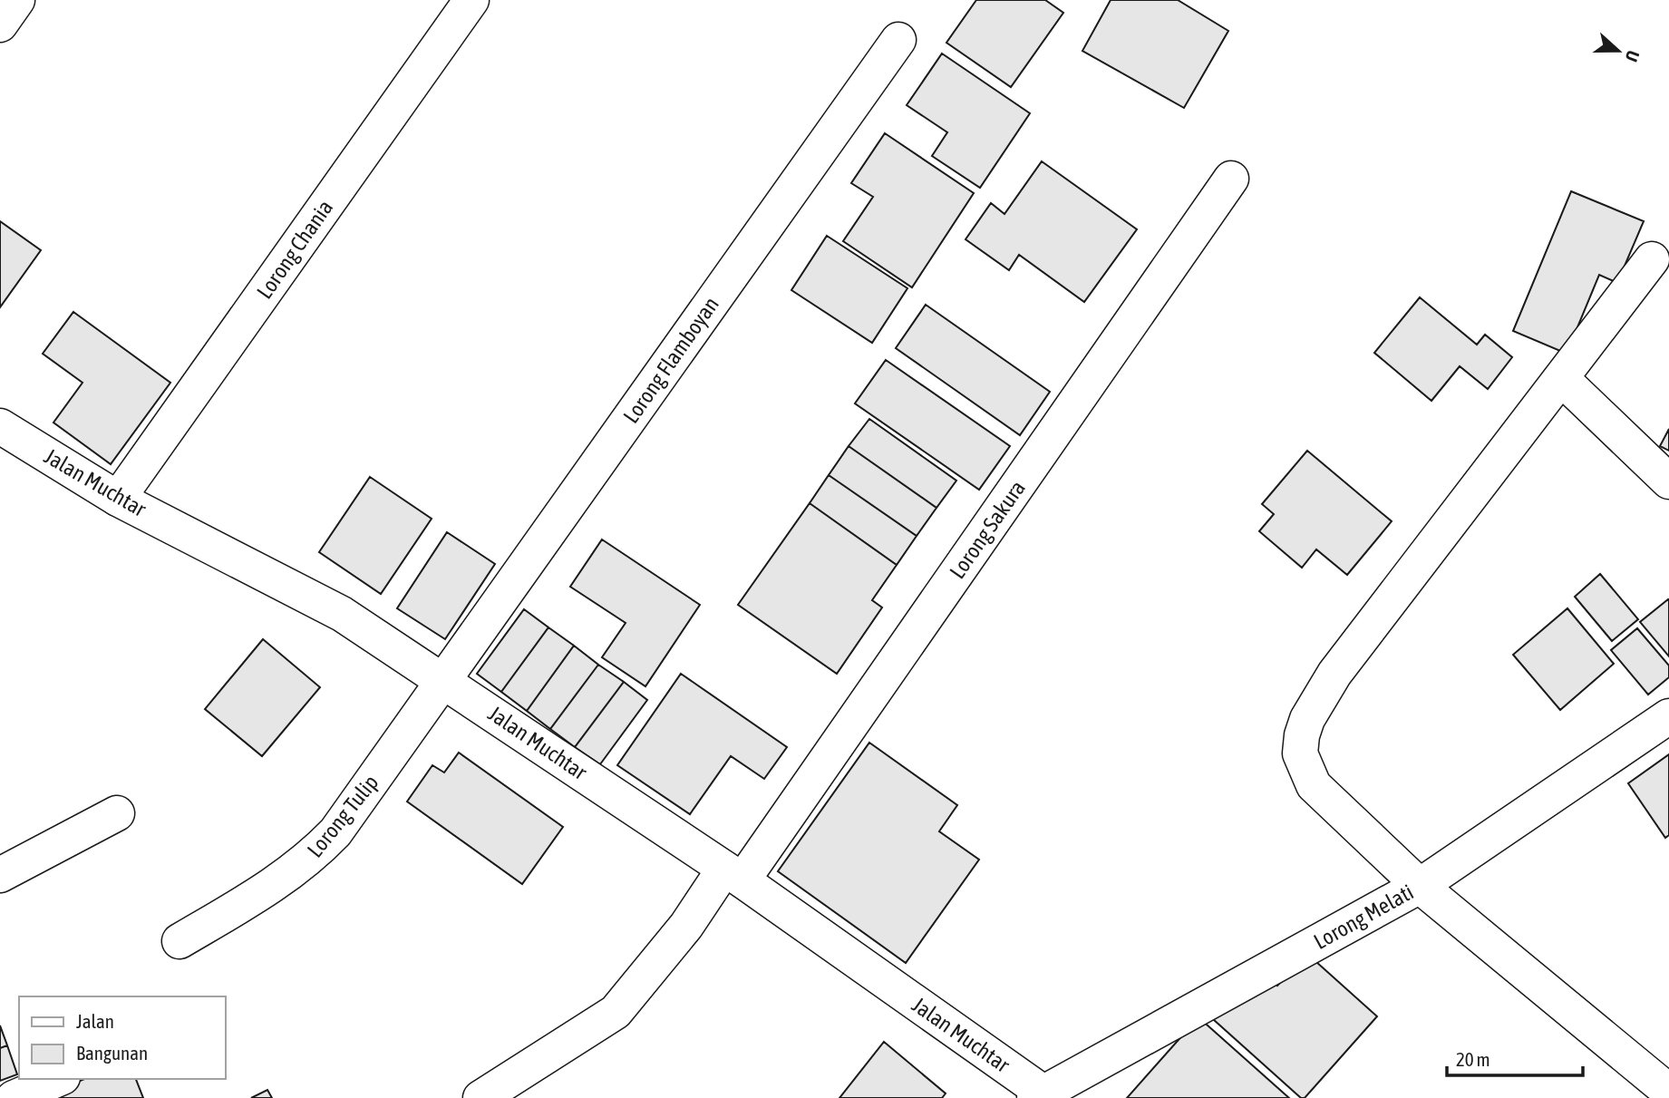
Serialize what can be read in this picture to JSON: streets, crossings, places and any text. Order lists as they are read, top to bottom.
{
  "streets": {
    "street": [
      "Lorong Chania",
      "Lorong Flamboyan",
      "Jalan Muchtar",
      "Lorong Sakura",
      "Lorong Tulip",
      "Lorong Melati"
    ]
  },
  "crossings": [
    ["Lorong Chania", "Jalan Muchtar"],
    ["Lorong Flamboyan", "Jalan Muchtar"],
    ["Lorong Flamboyan", "Lorong Tulip"],
    ["Jalan Muchtar", "Lorong Sakura"],
    ["Jalan Muchtar", "Lorong Tulip"],
    ["Jalan Muchtar", "Lorong Melati"]
  ],
  "legend": ["Jalan", "Bangunan"],
  "scale_bar": "20 m",
  "north": "right"
}
